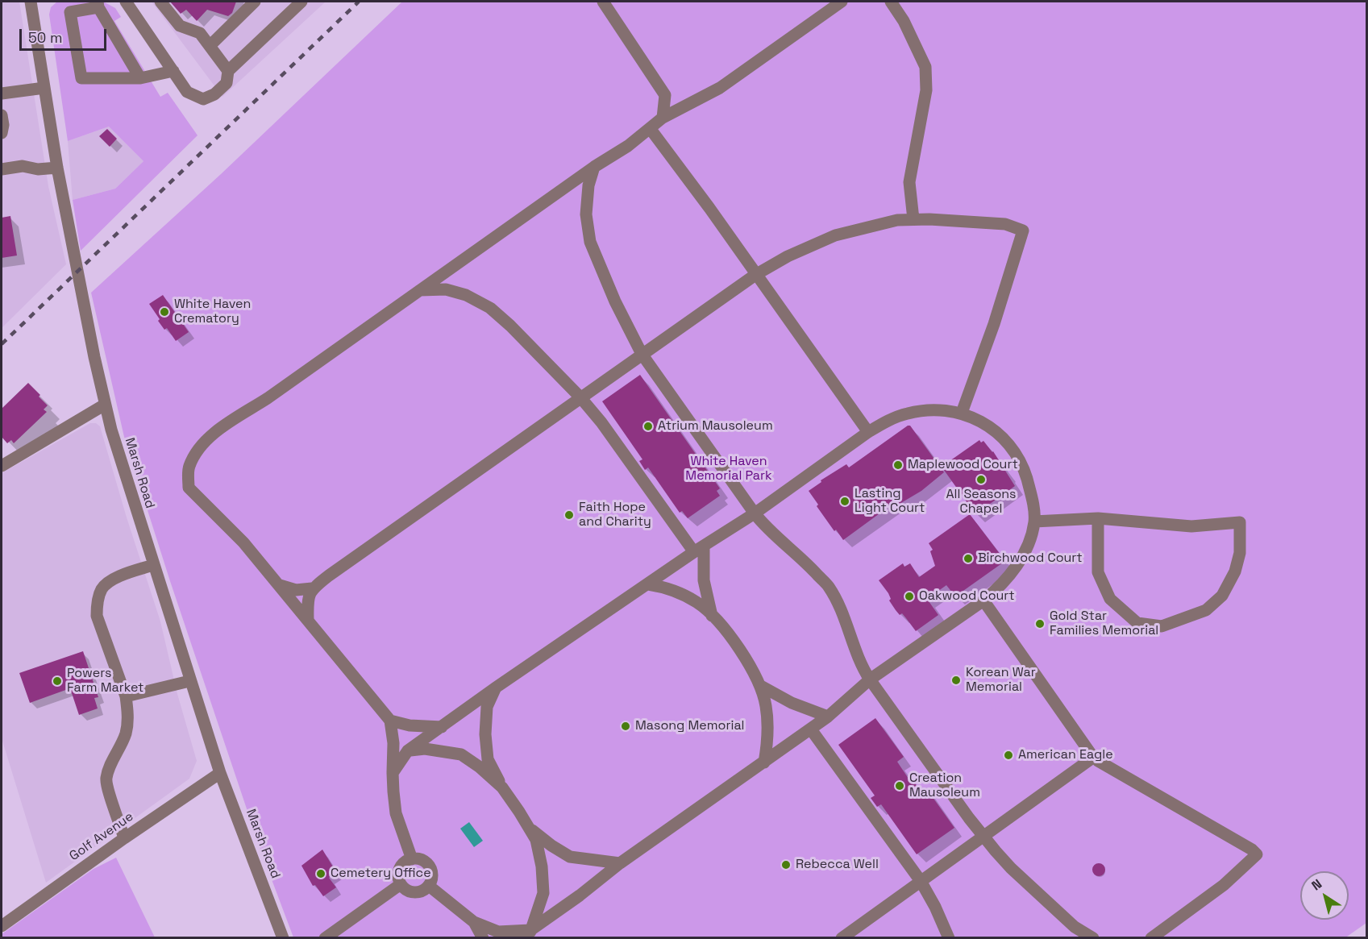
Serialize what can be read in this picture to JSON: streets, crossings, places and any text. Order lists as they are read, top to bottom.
{
  "streets": {
    "street": ["Marsh Road", "Golf Avenue"]
  },
  "crossings": [
    ["Marsh Road", "Golf Avenue"]
  ],
  "parks": ["White Haven Memorial Park"],
  "places": [
    "White Haven Crematory",
    "Atrium Mausoleum",
    "Maplewood Court",
    "All Seasons Chapel",
    "Lasting Light Court",
    "Faith Hope and Charity",
    "Birchwood Court",
    "Oakwood Court",
    "Gold Star Families Memorial",
    "Korean War Memorial",
    "Powers Farm Market",
    "Masong Memorial",
    "American Eagle",
    "Creation Mausoleum",
    "Rebecca Well",
    "Cemetery Office"
  ],
  "scale_bar": "50 m",
  "north": "top left"
}
